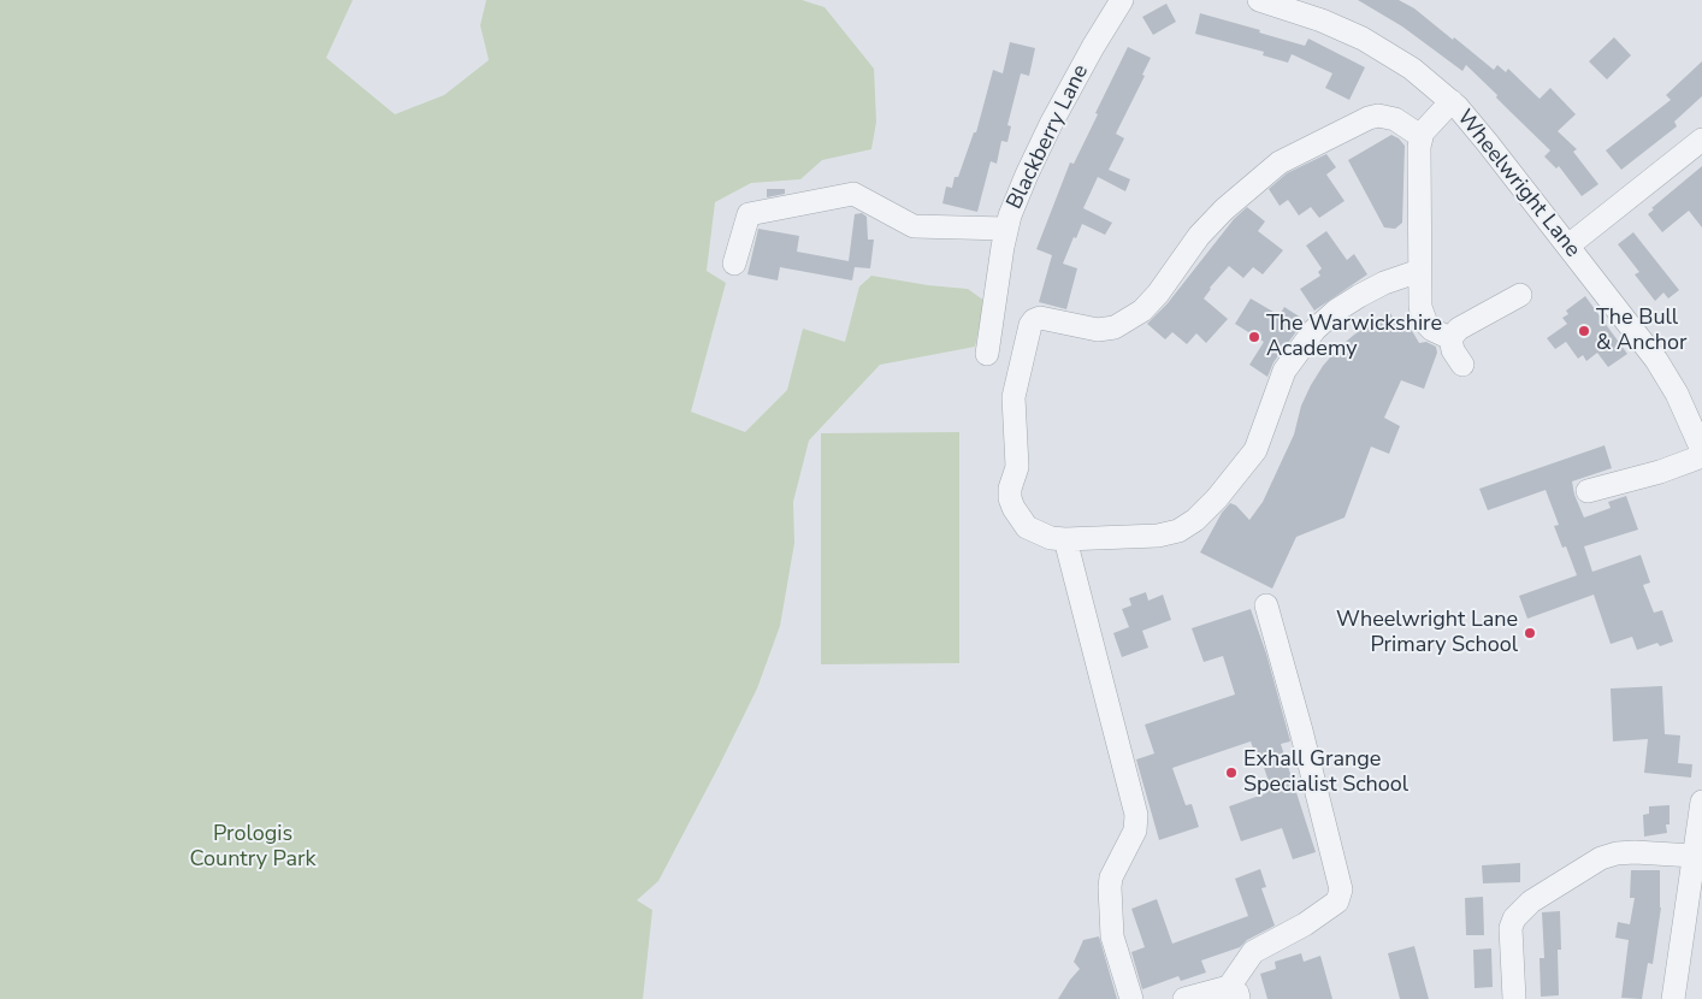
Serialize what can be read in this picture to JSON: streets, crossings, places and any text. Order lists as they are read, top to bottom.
{
  "streets": {
    "street": ["Blackberry Lane", "Wheelwright Lane"]
  },
  "parks": ["Prologis Country Park"],
  "places": [
    "The Bull & Anchor",
    "The Warwickshire Academy",
    "Wheelwright Lane Primary School",
    "Exhall Grange Specialist School"
  ]
}
